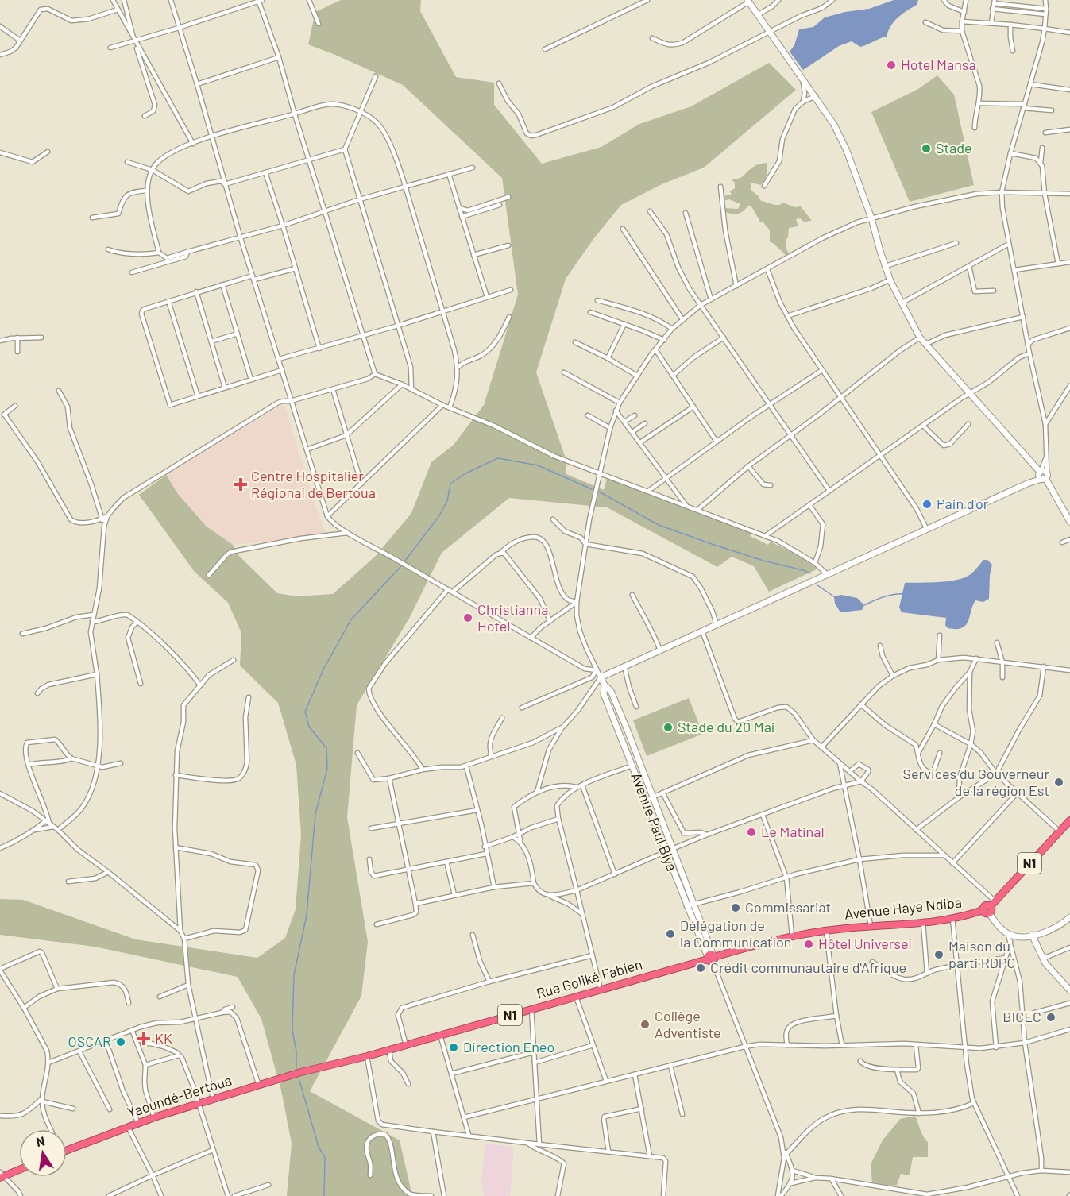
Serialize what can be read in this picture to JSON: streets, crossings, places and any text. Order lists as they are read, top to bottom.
{
  "streets": {
    "highway": [
      "N1",
      "Avenue Haye Ndiba",
      "Rue Goliké Fabien",
      "Yaoundé-Bertoua"
    ],
    "street": ["Avenue Paul Biya"]
  },
  "crossings": [
    ["Avenue Paul Biya", "Avenue Haye Ndiba"],
    ["Avenue Paul Biya", "Rue Goliké Fabien"],
    ["N1", "Avenue Haye Ndiba"],
    ["Avenue Haye Ndiba", "Rue Goliké Fabien"],
    ["Rue Goliké Fabien", "Yaoundé-Bertoua"]
  ],
  "places": {
    "other": [
      "Hotel Mansa",
      "Stade",
      "Pain d'or",
      "Christianna Hotel",
      "Stade du 20 Mai",
      "Services du Gouverneur de la région Est",
      "Le Matinal",
      "Commissariat",
      "Délégation de la Communication",
      "Hôtel Universel",
      "Maison du parti RDPC",
      "Crédit communautaire d'Afrique",
      "BICEC",
      "Collège Adventiste",
      "OSCAR",
      "Direction Eneo"
    ],
    "health": ["Centre Hospitalier Régional de Bertoua", "KK"]
  },
  "north": "top"
}
